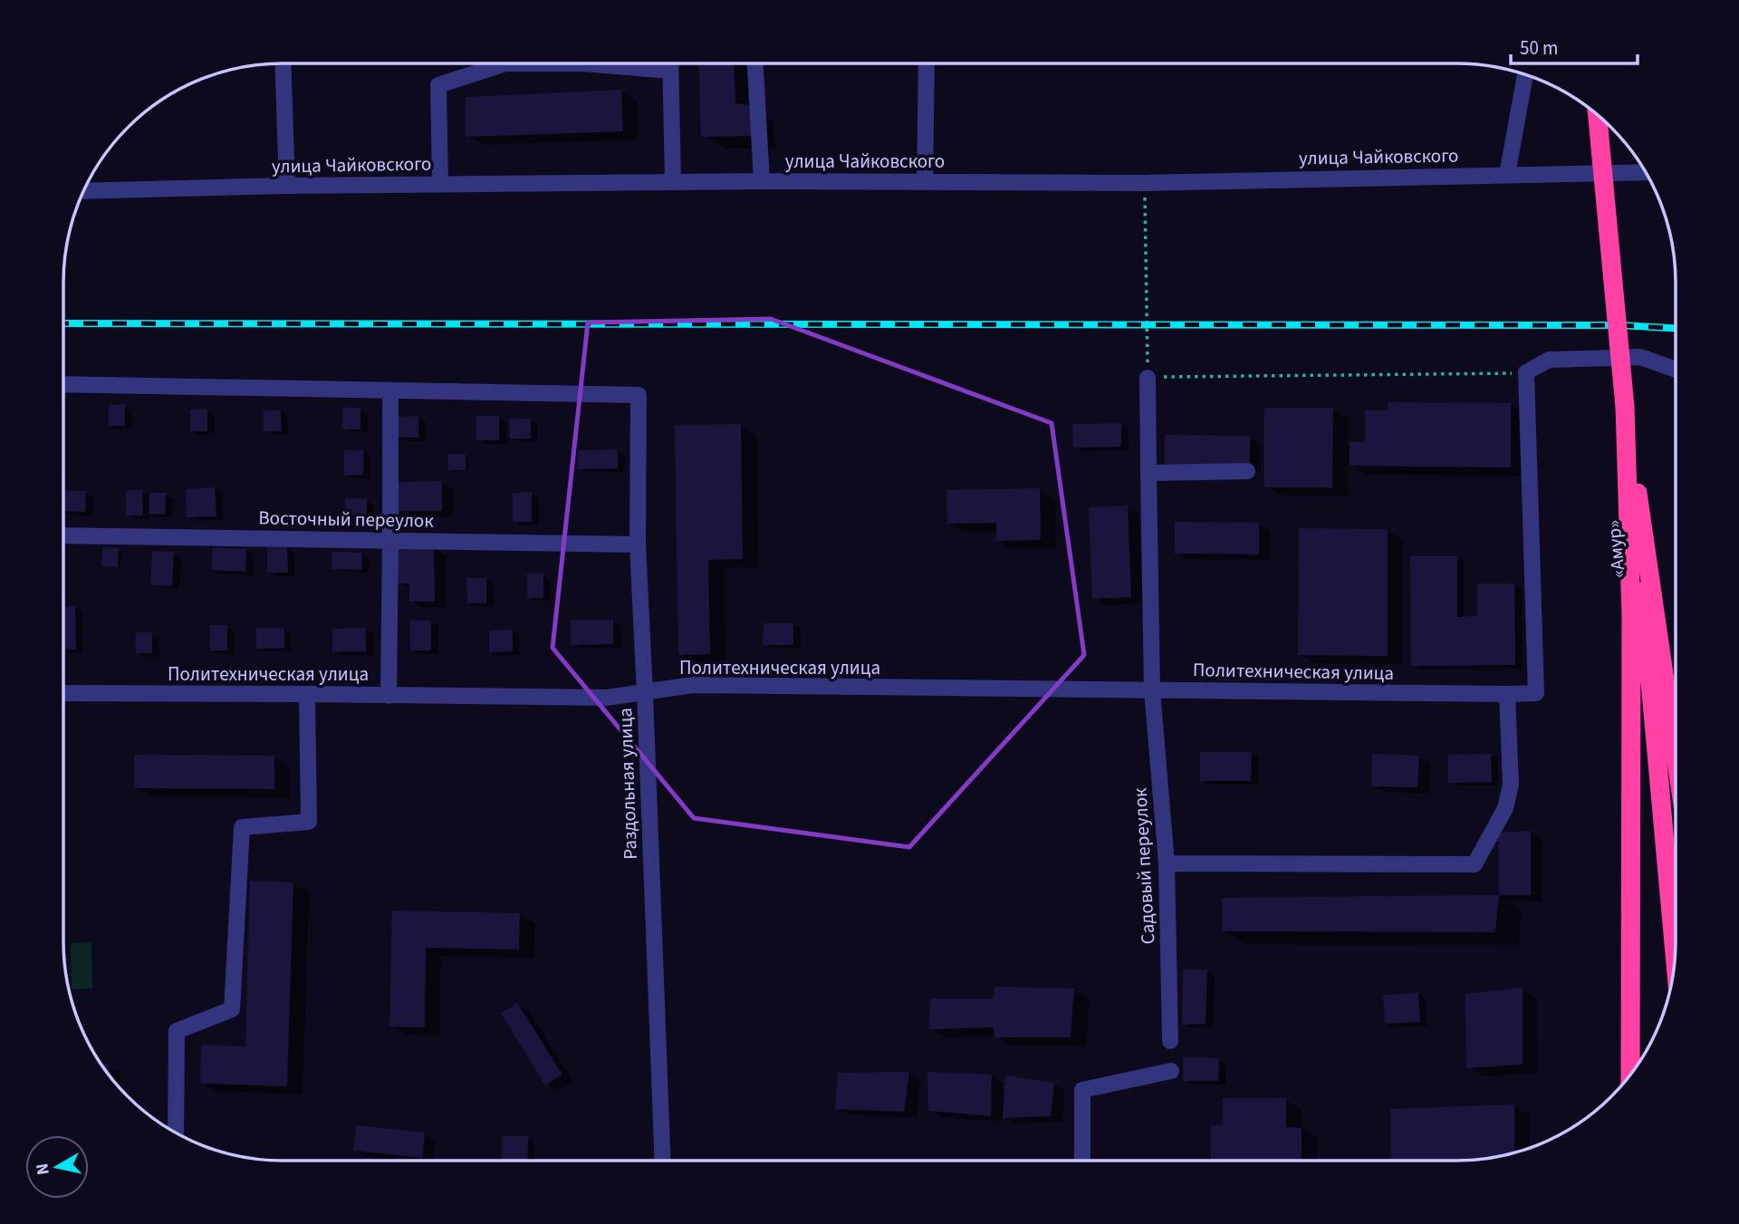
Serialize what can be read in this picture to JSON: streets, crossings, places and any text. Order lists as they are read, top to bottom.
{
  "streets": {
    "highway": ["«Амур»"],
    "street": [
      "улица Чайковского",
      "Восточный переулок",
      "Политехническая улица",
      "Раздольная улица",
      "Садовый переулок"
    ]
  },
  "crossings": [
    ["Восточный переулок", "Раздольная улица"],
    ["Политехническая улица", "Раздольная улица"],
    ["Политехническая улица", "Садовый переулок"]
  ],
  "scale_bar": "50 m",
  "north": "left"
}
